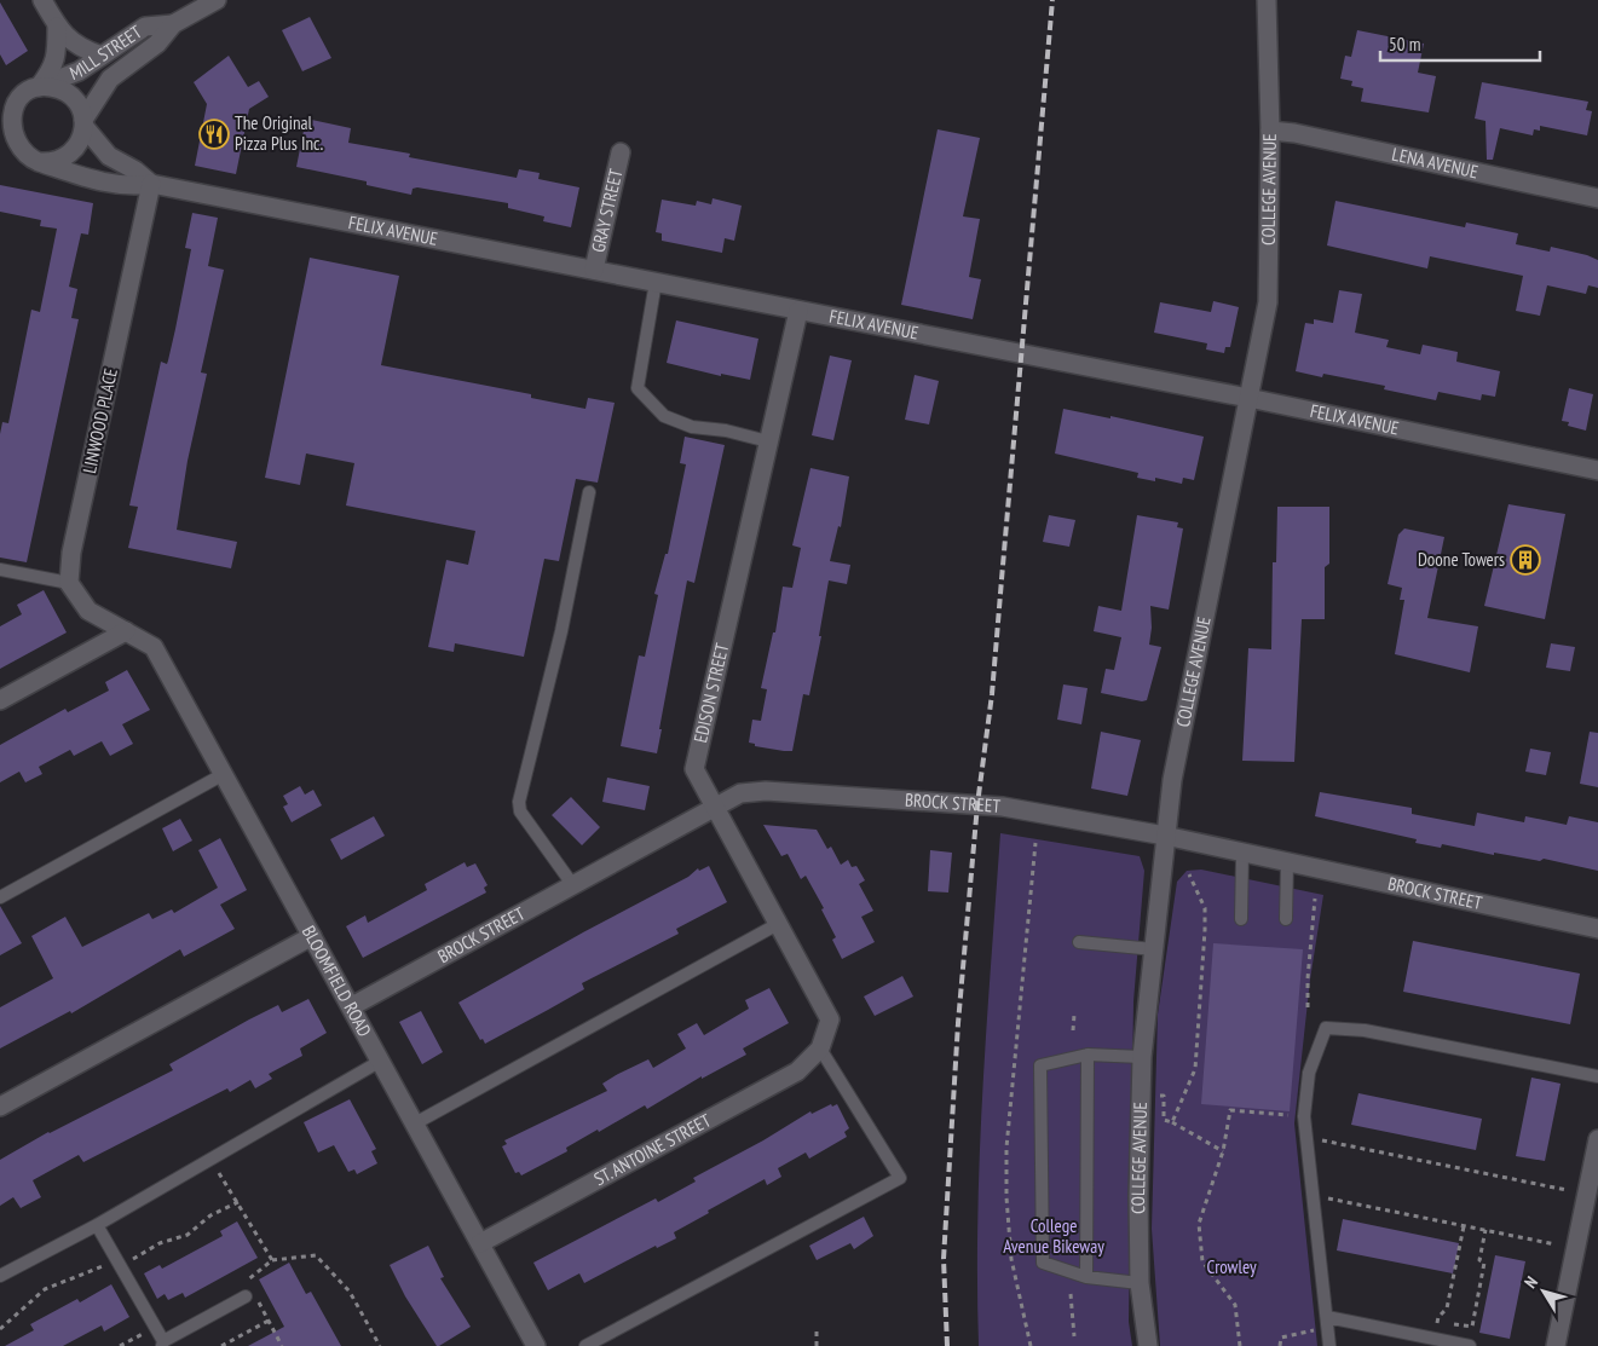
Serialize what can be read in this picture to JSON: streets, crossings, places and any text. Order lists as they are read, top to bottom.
{
  "streets": {
    "street": [
      "MILL STREET",
      "LENA AVENUE",
      "COLLEGE AVENUE",
      "GRAY STREET",
      "FELIX AVENUE",
      "LINWOOD PLACE",
      "EDISON STREET",
      "BROCK STREET",
      "BLOOMFIELD ROAD",
      "ST. ANTOINE STREET"
    ]
  },
  "crossings": [
    ["MILL STREET", "FELIX AVENUE"],
    ["LENA AVENUE", "COLLEGE AVENUE"],
    ["COLLEGE AVENUE", "FELIX AVENUE"],
    ["COLLEGE AVENUE", "BROCK STREET"],
    ["GRAY STREET", "FELIX AVENUE"],
    ["FELIX AVENUE", "LINWOOD PLACE"],
    ["FELIX AVENUE", "EDISON STREET"],
    ["EDISON STREET", "BROCK STREET"],
    ["EDISON STREET", "ST. ANTOINE STREET"],
    ["BROCK STREET", "BLOOMFIELD ROAD"],
    ["BLOOMFIELD ROAD", "ST. ANTOINE STREET"]
  ],
  "parks": ["College Avenue Bikeway", "Crowley"],
  "places": {
    "restaurant": ["The Original Pizza Plus Inc."],
    "building": ["Doone Towers"]
  },
  "scale_bar": "50 m",
  "north": "top left"
}
